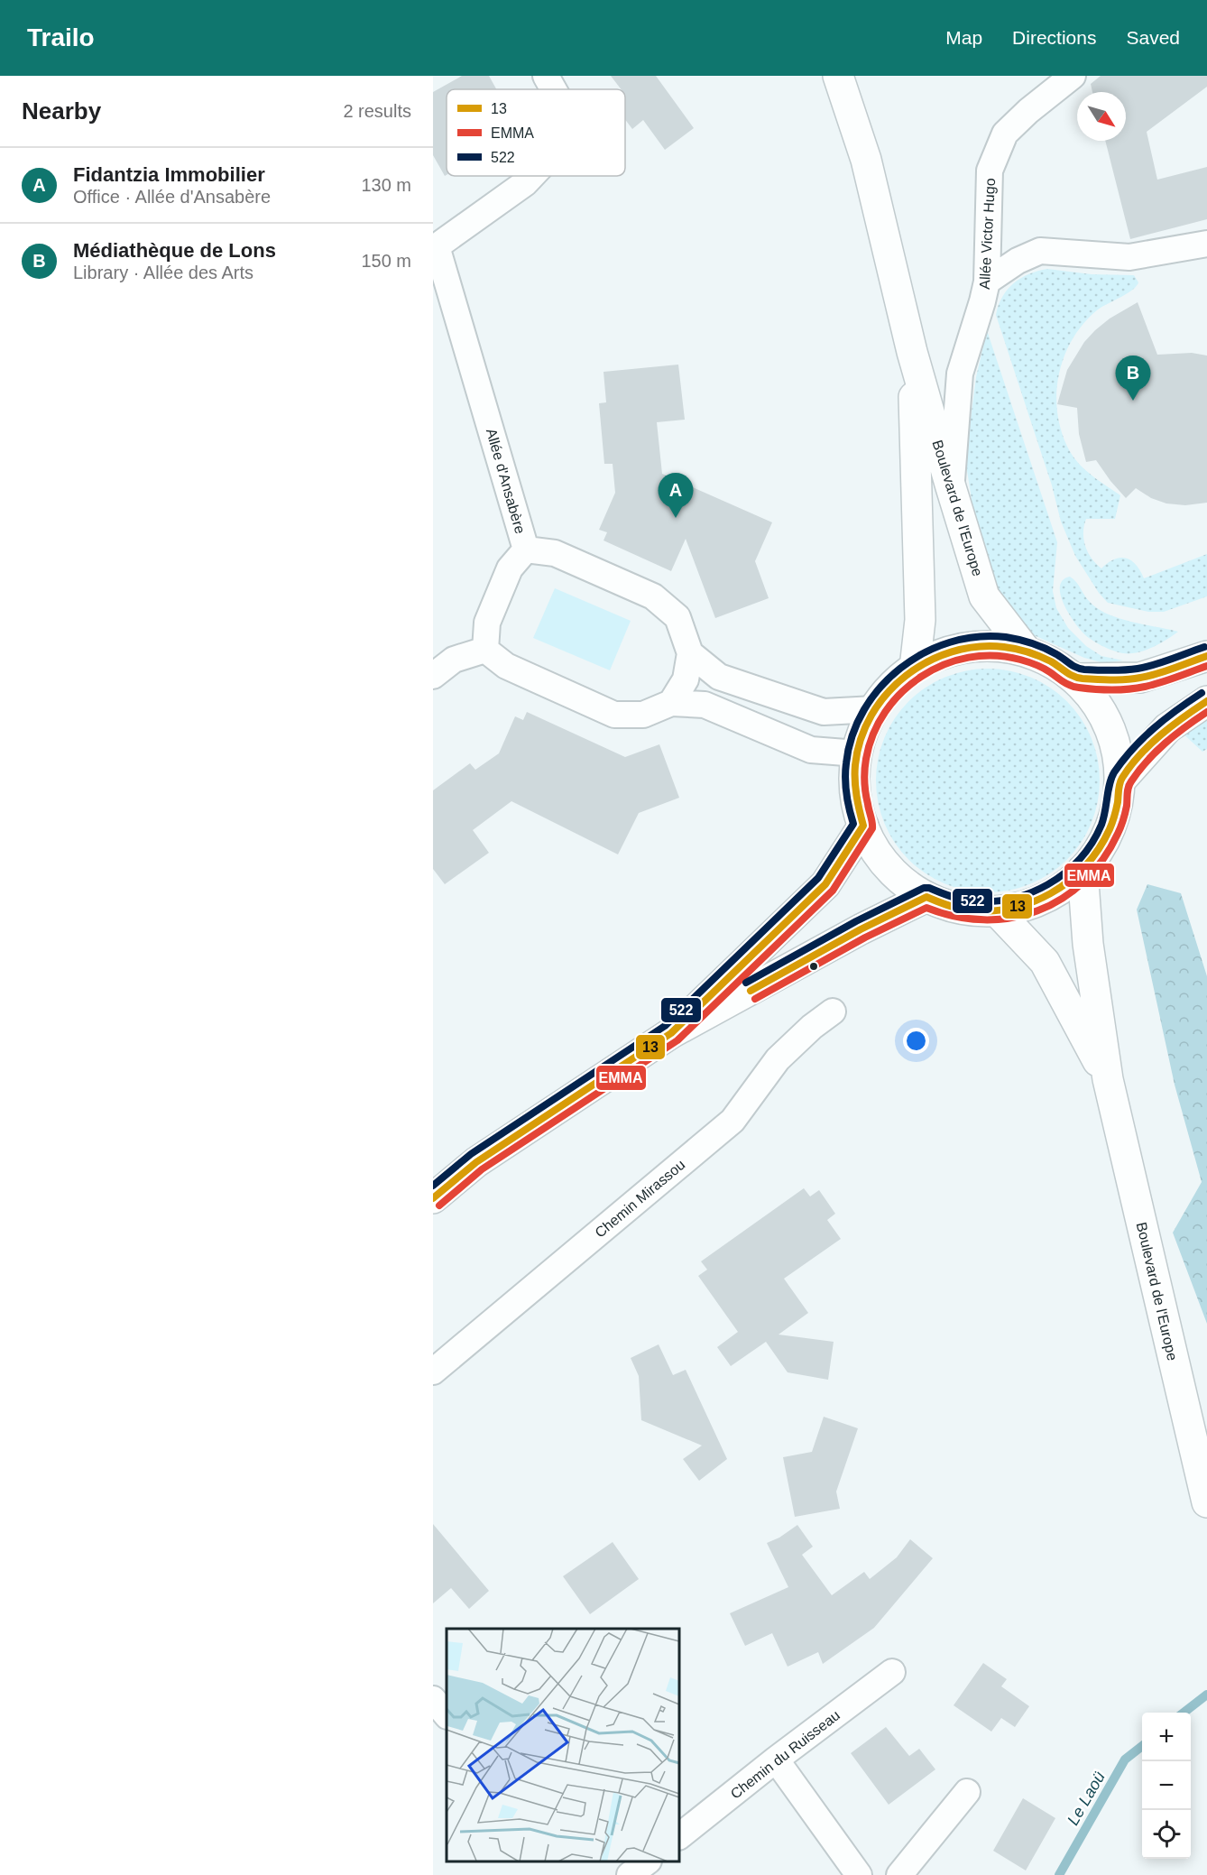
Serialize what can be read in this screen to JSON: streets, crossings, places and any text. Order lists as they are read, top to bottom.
{
  "streets": {
    "main road": ["Boulevard de l'Europe"],
    "street": [
      "Allée Victor Hugo",
      "Allée d'Ansabère",
      "Chemin Mirassou",
      "Chemin du Ruisseau"
    ]
  },
  "crossings": [
    ["Allée Victor Hugo", "Boulevard de l'Europe"]
  ],
  "water": ["Le Laoü"],
  "lines": ["transit line 522", "transit line 13", "transit line EMMA"],
  "legend": ["13", "EMMA", "522"],
  "north": "bottom right",
  "page": {
    "header": "Trailo",
    "nav": ["Map", "Directions", "Saved"],
    "heading": ["Nearby", "2 results"],
    "list": [
      {
        "mark": "A",
        "name": "Fidantzia Immobilier",
        "note": "Office · Allée d'Ansabère",
        "value": "130 m"
      },
      {
        "mark": "B",
        "name": "Médiathèque de Lons",
        "note": "Library · Allée des Arts",
        "value": "150 m"
      }
    ],
    "pins": ["B", "A"],
    "map_buttons": ["+", "−"]
  }
}
